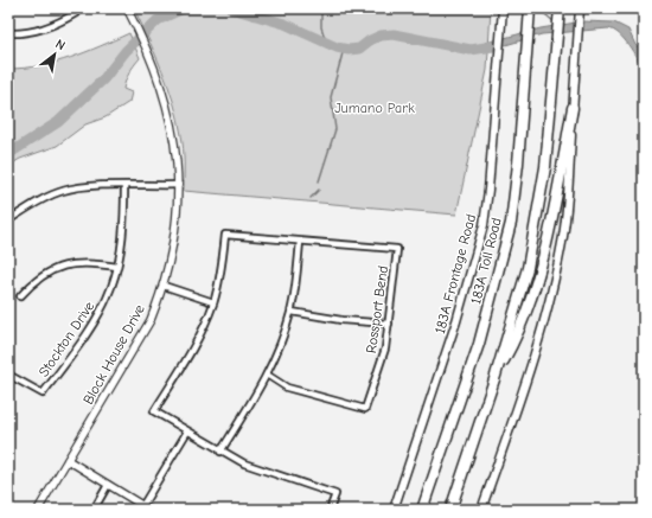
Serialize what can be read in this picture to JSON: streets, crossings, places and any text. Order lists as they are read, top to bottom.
{
  "streets": {
    "highway": ["183A Toll Road"],
    "main road": ["183A Frontage Road"],
    "street": ["Rossport Bend", "Stockton Drive", "Block House Drive"]
  },
  "parks": ["Jumano Park"],
  "north": "top right"
}
